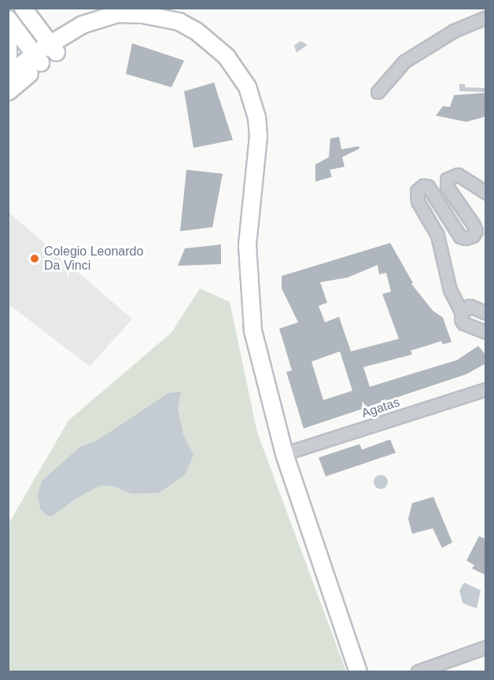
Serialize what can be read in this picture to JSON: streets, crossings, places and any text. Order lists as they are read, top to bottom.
{
  "streets": {
    "street": ["Agatas"]
  },
  "places": ["Colegio Leonardo Da Vinci"]
}
